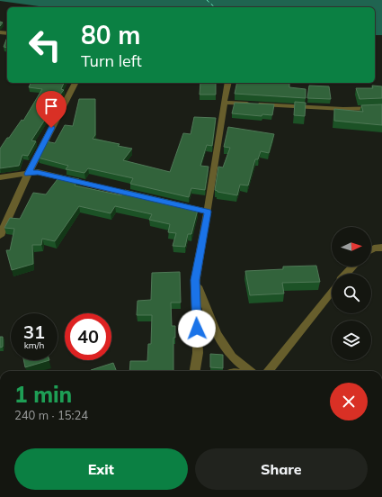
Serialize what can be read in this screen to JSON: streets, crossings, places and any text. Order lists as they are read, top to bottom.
{
  "north": "right",
  "page": {
    "turn": ["80 m", "Turn left"],
    "speed": "31 km/h",
    "limit": "40",
    "heading": ["1 min", "240 m · 15:24"],
    "buttons": ["Exit", "Share"]
  }
}
